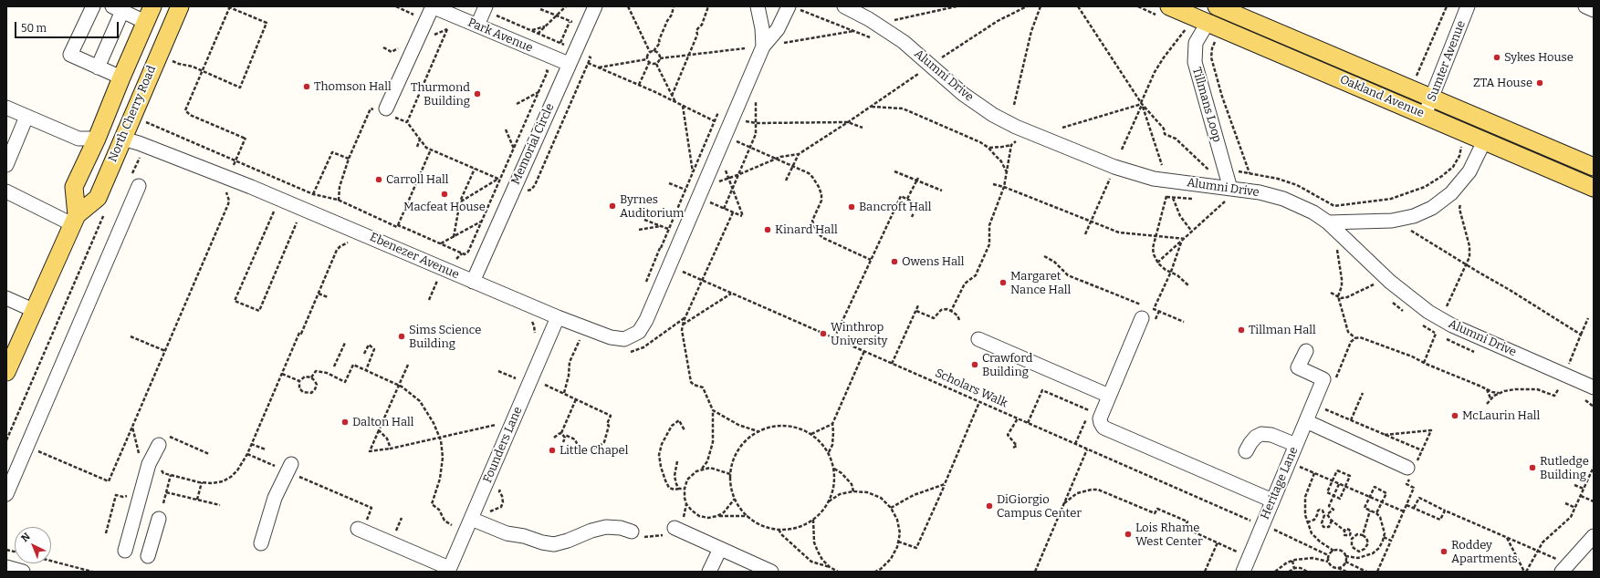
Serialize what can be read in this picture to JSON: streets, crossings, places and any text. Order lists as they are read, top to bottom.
{
  "streets": {
    "main road": ["Oakland Avenue", "North Cherry Road"],
    "street": [
      "Park Avenue",
      "Sumter Avenue",
      "Alumni Drive",
      "Tillmans Loop",
      "Memorial Circle",
      "Ebenezer Avenue",
      "Founders Lane",
      "Heritage Lane"
    ],
    "path": ["Scholars Walk"]
  },
  "crossings": [
    ["Park Avenue", "Memorial Circle"],
    ["Sumter Avenue", "Oakland Avenue"],
    ["Alumni Drive", "Tillmans Loop"],
    ["Oakland Avenue", "Tillmans Loop"],
    ["North Cherry Road", "Ebenezer Avenue"],
    ["Memorial Circle", "Ebenezer Avenue"],
    ["Ebenezer Avenue", "Scholars Walk"],
    ["Ebenezer Avenue", "Founders Lane"]
  ],
  "places": [
    "Sykes House",
    "ZTA House",
    "Thomson Hall",
    "Thurmond Building",
    "Carroll Hall",
    "Macfeat House",
    "Byrnes Auditorium",
    "Bancroft Hall",
    "Kinard Hall",
    "Owens Hall",
    "Margaret Nance Hall",
    "Tillman Hall",
    "Winthrop University",
    "Sims Science Building",
    "Crawford Building",
    "McLaurin Hall",
    "Dalton Hall",
    "Little Chapel",
    "Rutledge Building",
    "DiGiorgio Campus Center",
    "Lois Rhame West Center",
    "Roddey Apartments"
  ],
  "scale_bar": "50 m",
  "north": "top left"
}
